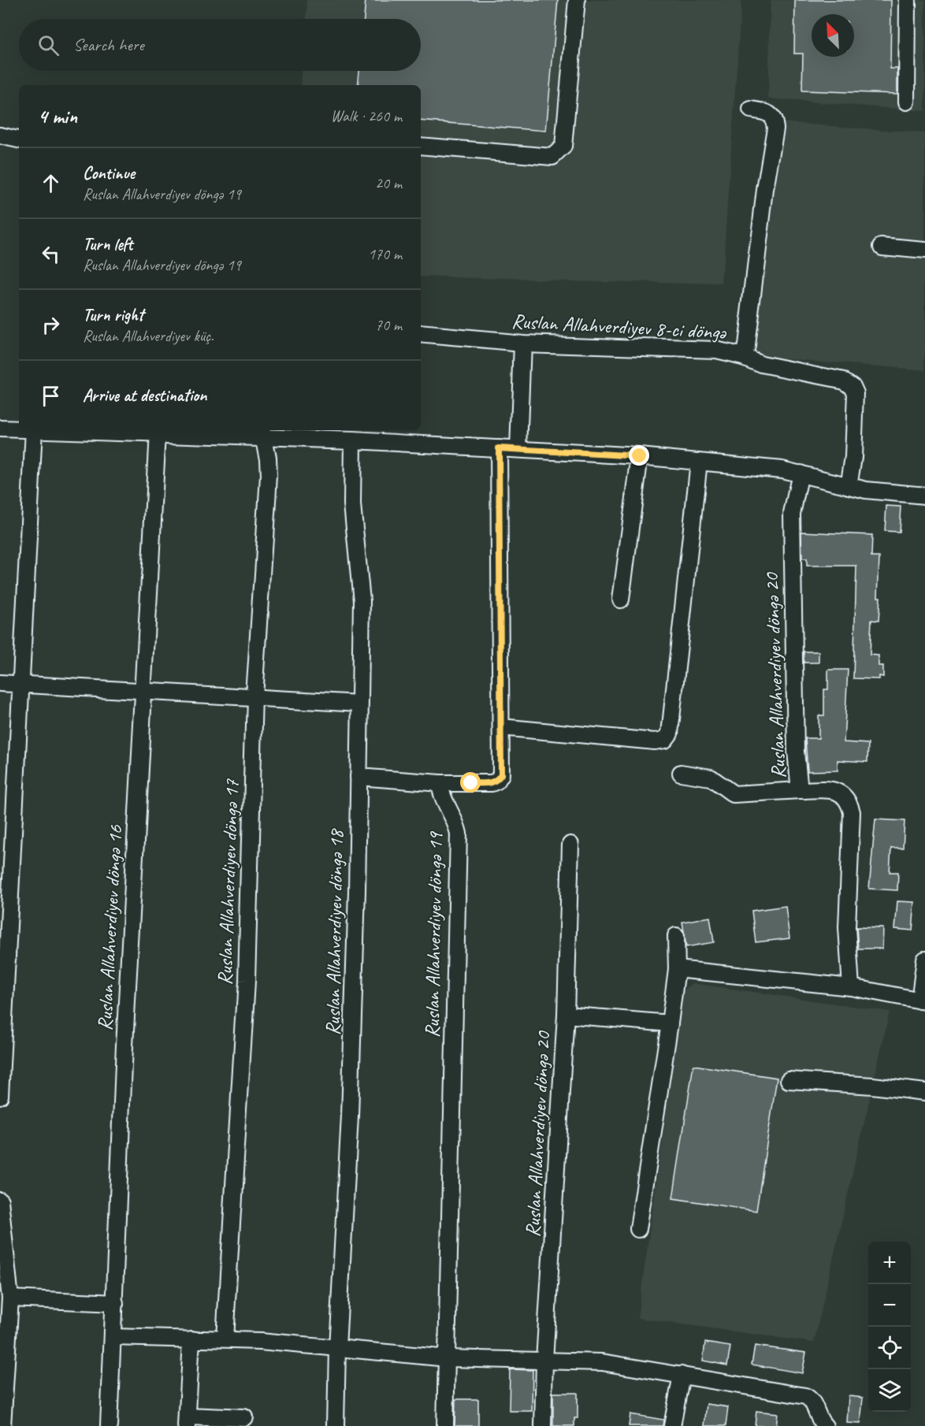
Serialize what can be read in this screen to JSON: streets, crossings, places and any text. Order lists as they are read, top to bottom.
{
  "streets": {
    "street": [
      "Ruslan Allahverdiyev 8-ci döngə",
      "Ruslan Allahverdiyev döngə 20",
      "Ruslan Allahverdiyev döngə 17",
      "Ruslan Allahverdiyev döngə 16",
      "Ruslan Allahverdiyev döngə 18",
      "Ruslan Allahverdiyev döngə 19"
    ]
  },
  "north": "top left",
  "page": {
    "search": "Search here",
    "heading": ["4 min", "Walk · 260 m"],
    "list": [
      ["Continue", "Ruslan Allahverdiyev döngə 19", "20 m"],
      ["Turn left", "Ruslan Allahverdiyev döngə 19", "170 m"],
      ["Turn right", "Ruslan Allahverdiyev küç.", "70 m"],
      "Arrive at destination"
    ],
    "map_buttons": ["+", "−"]
  }
}
